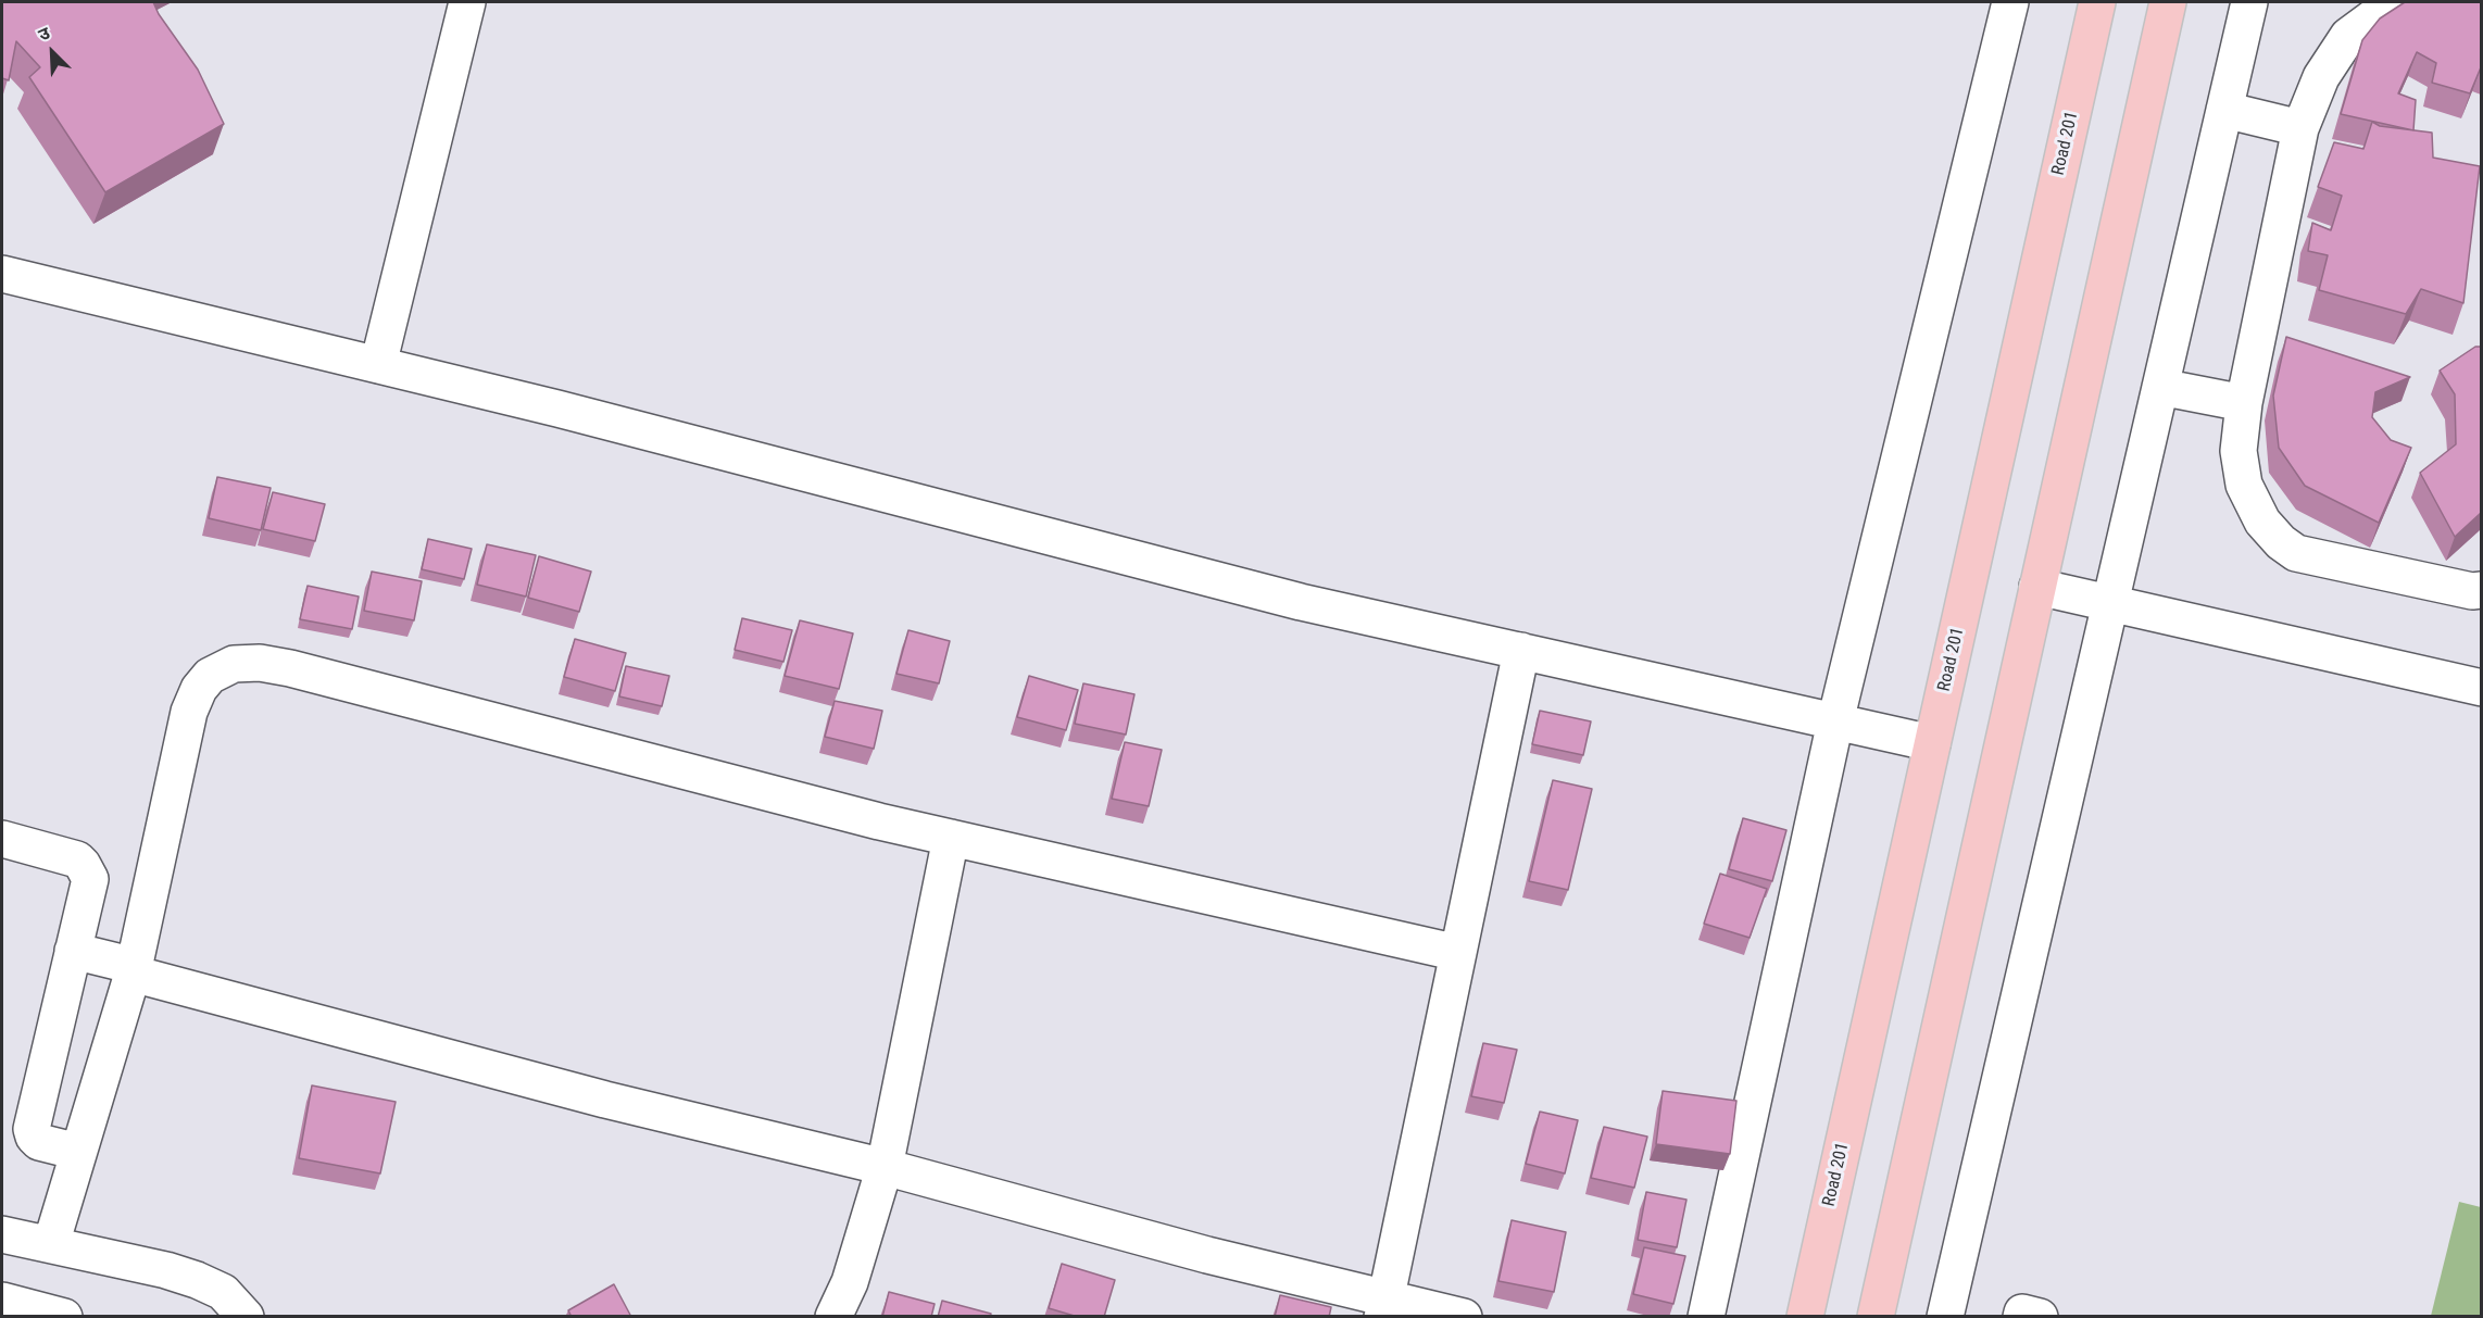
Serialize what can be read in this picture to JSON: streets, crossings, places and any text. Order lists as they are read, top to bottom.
{
  "streets": {
    "main road": ["Road 201"]
  },
  "north": "top left"
}
